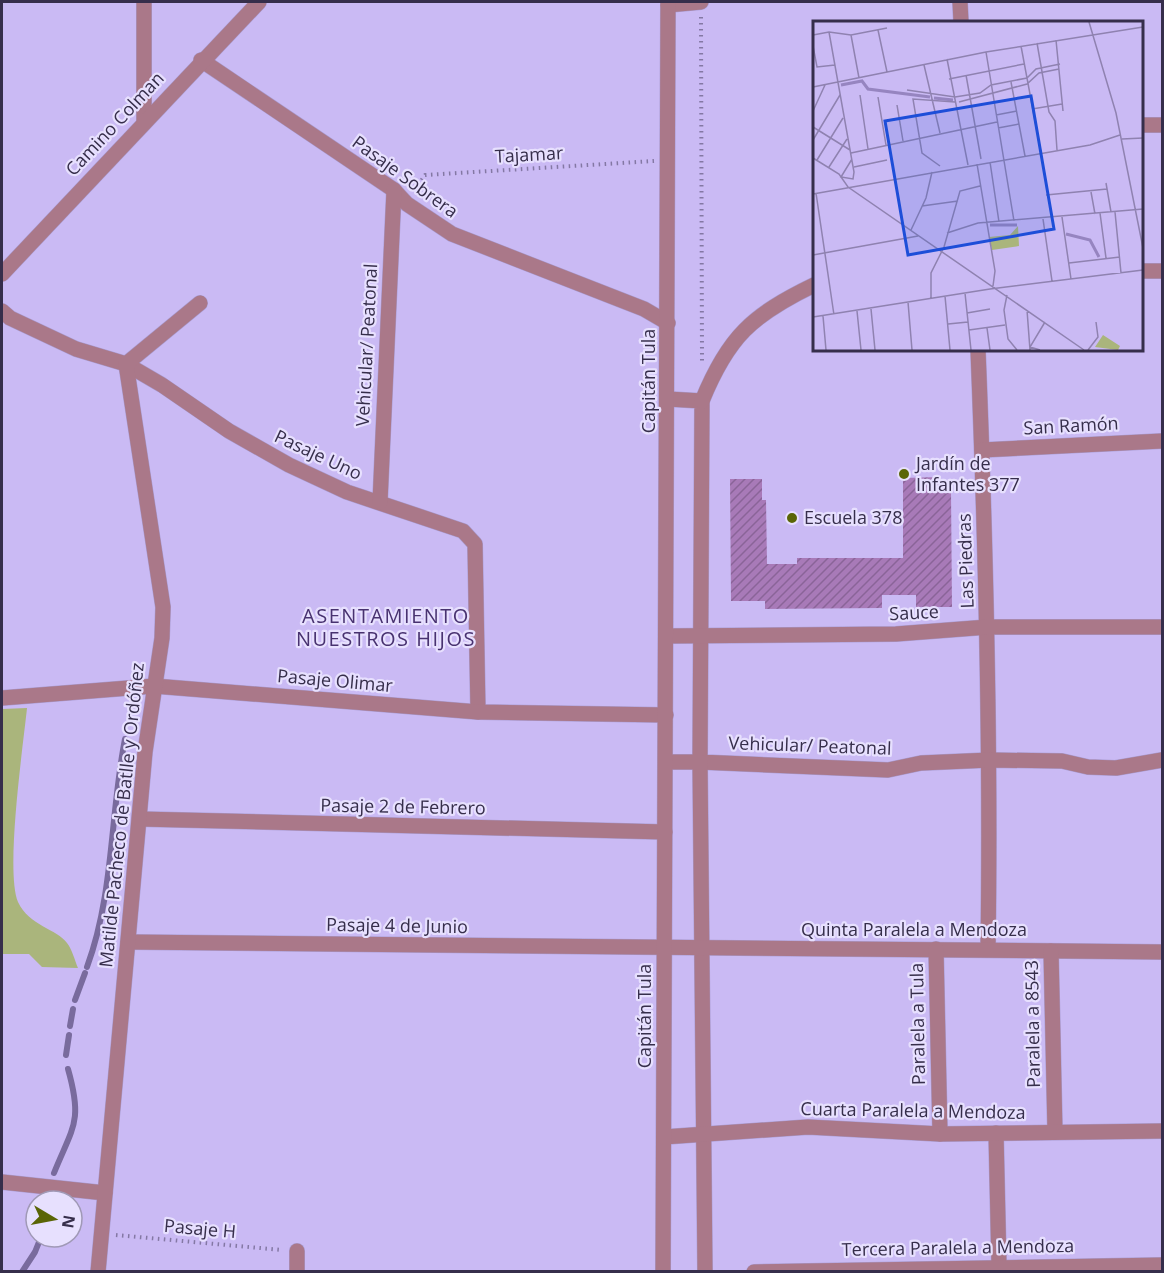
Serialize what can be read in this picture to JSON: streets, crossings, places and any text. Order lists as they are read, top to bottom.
{
  "streets": {
    "street": [
      "Camino Colman",
      "Pasaje Sobrera",
      "Vehicular/ Peatonal",
      "Capitán Tula",
      "San Ramón",
      "Pasaje Uno",
      "Las Piedras",
      "Sauce",
      "Pasaje Olimar",
      "Pasaje 2 de Febrero",
      "Matilde Pacheco de Batlle y Ordóñez",
      "Pasaje 4 de Junio",
      "Quinta Paralela a Mendoza",
      "Paralela a Tula",
      "Paralela a 8543",
      "Cuarta Paralela a Mendoza",
      "Tercera Paralela a Mendoza"
    ],
    "path": ["Tajamar", "Pasaje H"]
  },
  "crossings": [
    ["Camino Colman", "Pasaje Sobrera"],
    ["Tajamar", "Pasaje Sobrera"],
    ["Tajamar", "Capitán Tula"],
    ["Pasaje Sobrera", "Vehicular/ Peatonal"],
    ["Pasaje Sobrera", "Capitán Tula"],
    ["Vehicular/ Peatonal", "Pasaje Uno"],
    ["Capitán Tula", "Sauce"],
    ["Capitán Tula", "Pasaje Olimar"],
    ["Capitán Tula", "Pasaje 2 de Febrero"],
    ["Capitán Tula", "Pasaje 4 de Junio"],
    ["Capitán Tula", "Quinta Paralela a Mendoza"],
    ["Capitán Tula", "Cuarta Paralela a Mendoza"],
    ["San Ramón", "Las Piedras"],
    ["Pasaje Uno", "Pasaje Olimar"],
    ["Pasaje Uno", "Matilde Pacheco de Batlle y Ordóñez"],
    ["Las Piedras", "Sauce"],
    ["Pasaje Olimar", "Matilde Pacheco de Batlle y Ordóñez"],
    ["Pasaje 2 de Febrero", "Matilde Pacheco de Batlle y Ordóñez"],
    ["Matilde Pacheco de Batlle y Ordóñez", "Pasaje 4 de Junio"],
    ["Matilde Pacheco de Batlle y Ordóñez", "Pasaje H"],
    ["Pasaje 4 de Junio", "Quinta Paralela a Mendoza"],
    ["Quinta Paralela a Mendoza", "Paralela a Tula"],
    ["Quinta Paralela a Mendoza", "Paralela a 8543"],
    ["Paralela a Tula", "Cuarta Paralela a Mendoza"],
    ["Paralela a 8543", "Cuarta Paralela a Mendoza"]
  ],
  "districts": ["ASENTAMIENTO NUESTROS HIJOS"],
  "places": ["Jardín de Infantes 377", "Escuela 378"],
  "north": "right"
}
